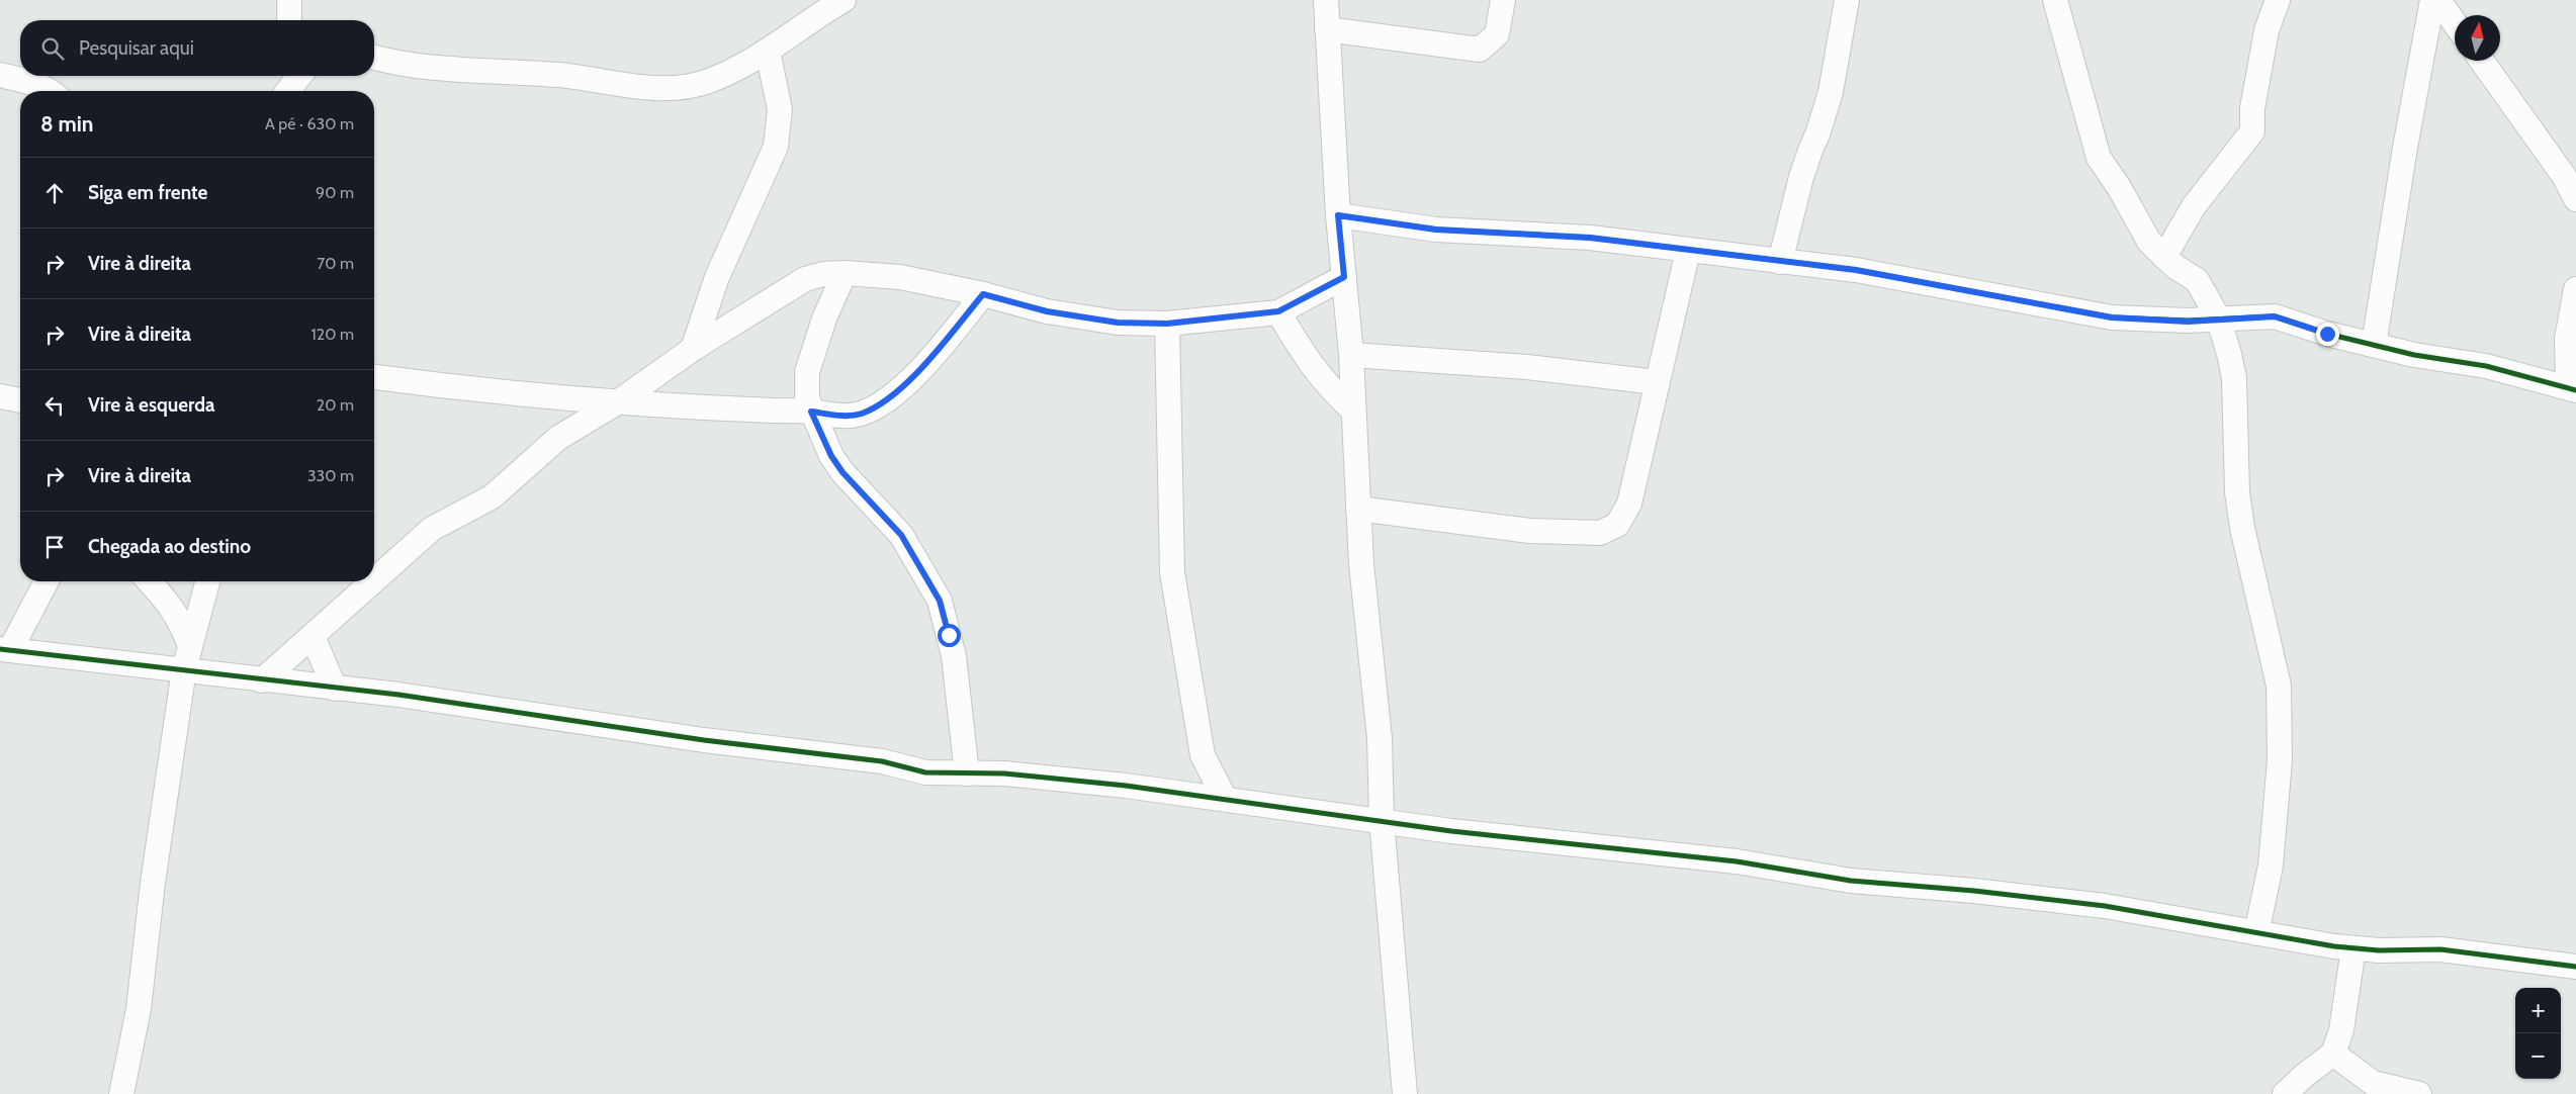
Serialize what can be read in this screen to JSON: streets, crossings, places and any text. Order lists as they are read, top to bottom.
{
  "north": "top",
  "page": {
    "search": "Pesquisar aqui",
    "heading": ["8 min", "A pé · 630 m"],
    "list": [
      ["Siga em frente", "90 m"],
      ["Vire à direita", "70 m"],
      ["Vire à direita", "120 m"],
      ["Vire à esquerda", "20 m"],
      ["Vire à direita", "330 m"],
      "Chegada ao destino"
    ],
    "map_buttons": ["+", "−"]
  }
}
